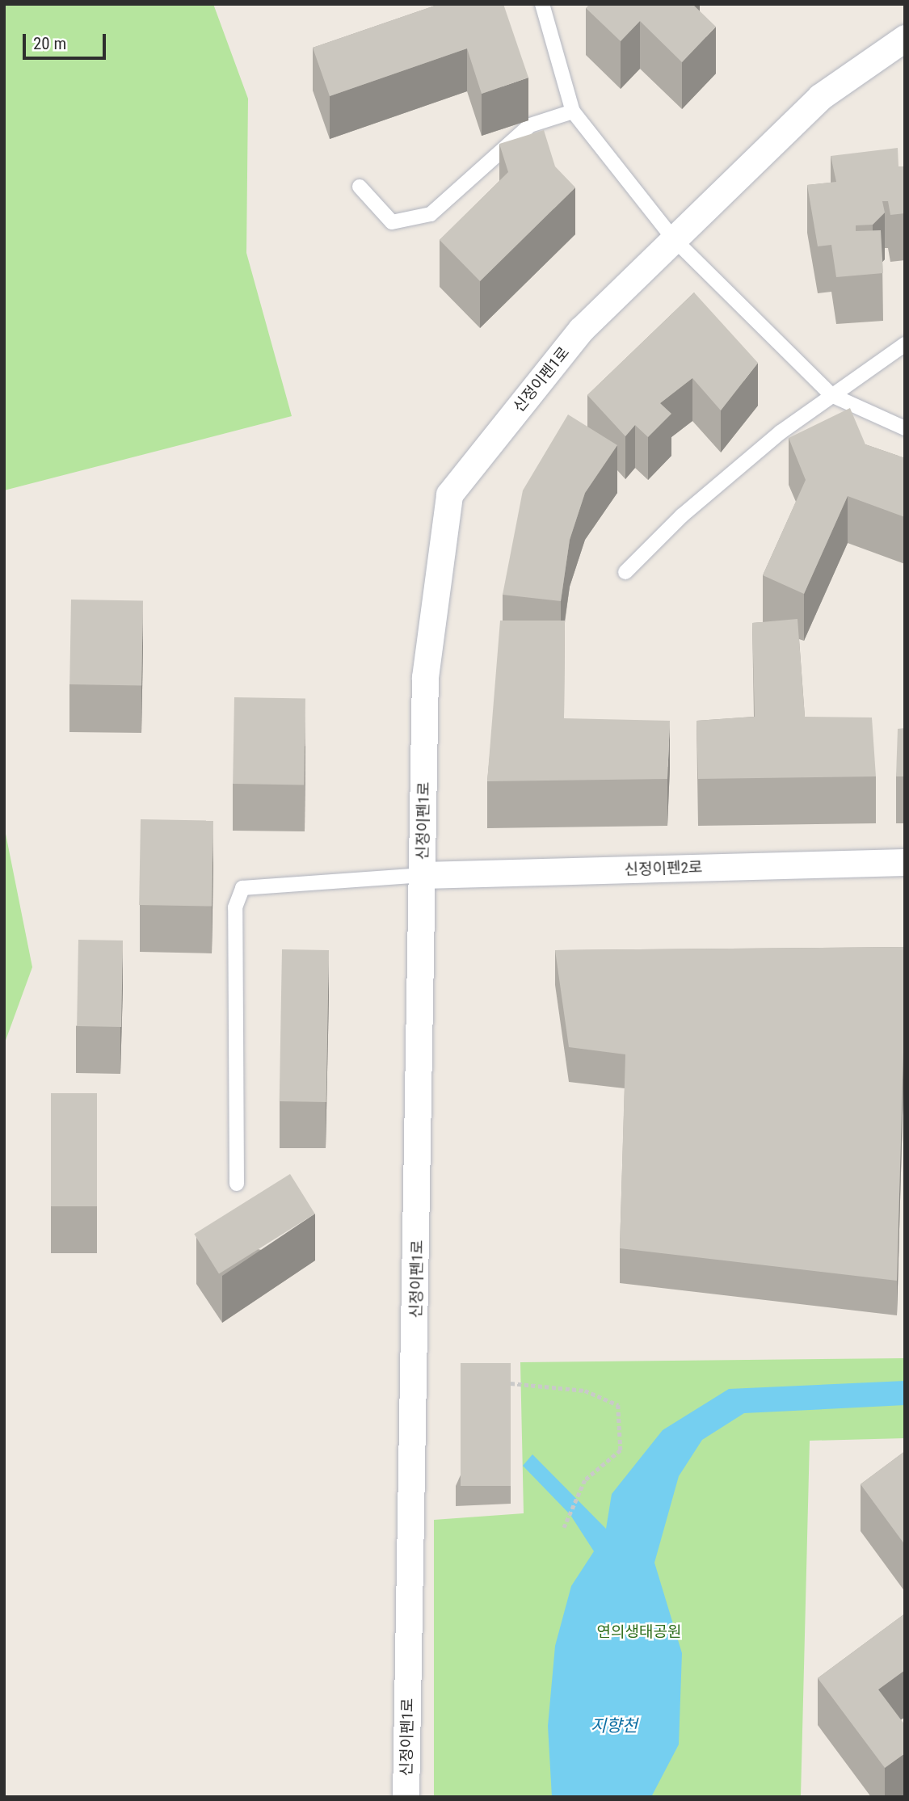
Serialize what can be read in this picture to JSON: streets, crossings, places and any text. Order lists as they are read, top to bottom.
{
  "streets": {
    "street": ["신정이펜1로", "신정이펜2로"]
  },
  "crossings": [
    ["신정이펜1로", "신정이펜2로"]
  ],
  "water": ["지향천"],
  "parks": ["연의생태공원"],
  "scale_bar": "20 m"
}
